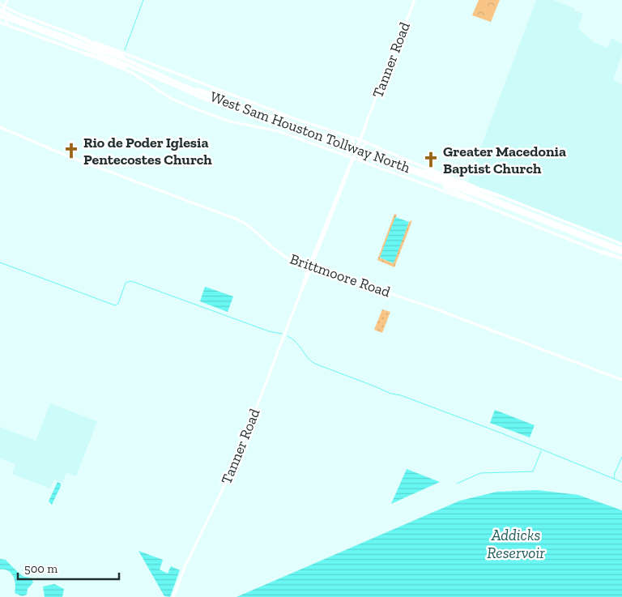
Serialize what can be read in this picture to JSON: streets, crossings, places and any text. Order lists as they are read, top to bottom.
{
  "streets": {
    "highway": ["West Sam Houston Tollway North"],
    "main road": ["Tanner Road", "Brittmoore Road"]
  },
  "crossings": [
    ["Tanner Road", "Brittmoore Road"]
  ],
  "water": ["Addicks Reservoir"],
  "places": {
    "church": ["Rio de Poder Iglesia Pentecostes Church", "Greater Macedonia Baptist Church"]
  },
  "scale_bar": "500 m"
}
